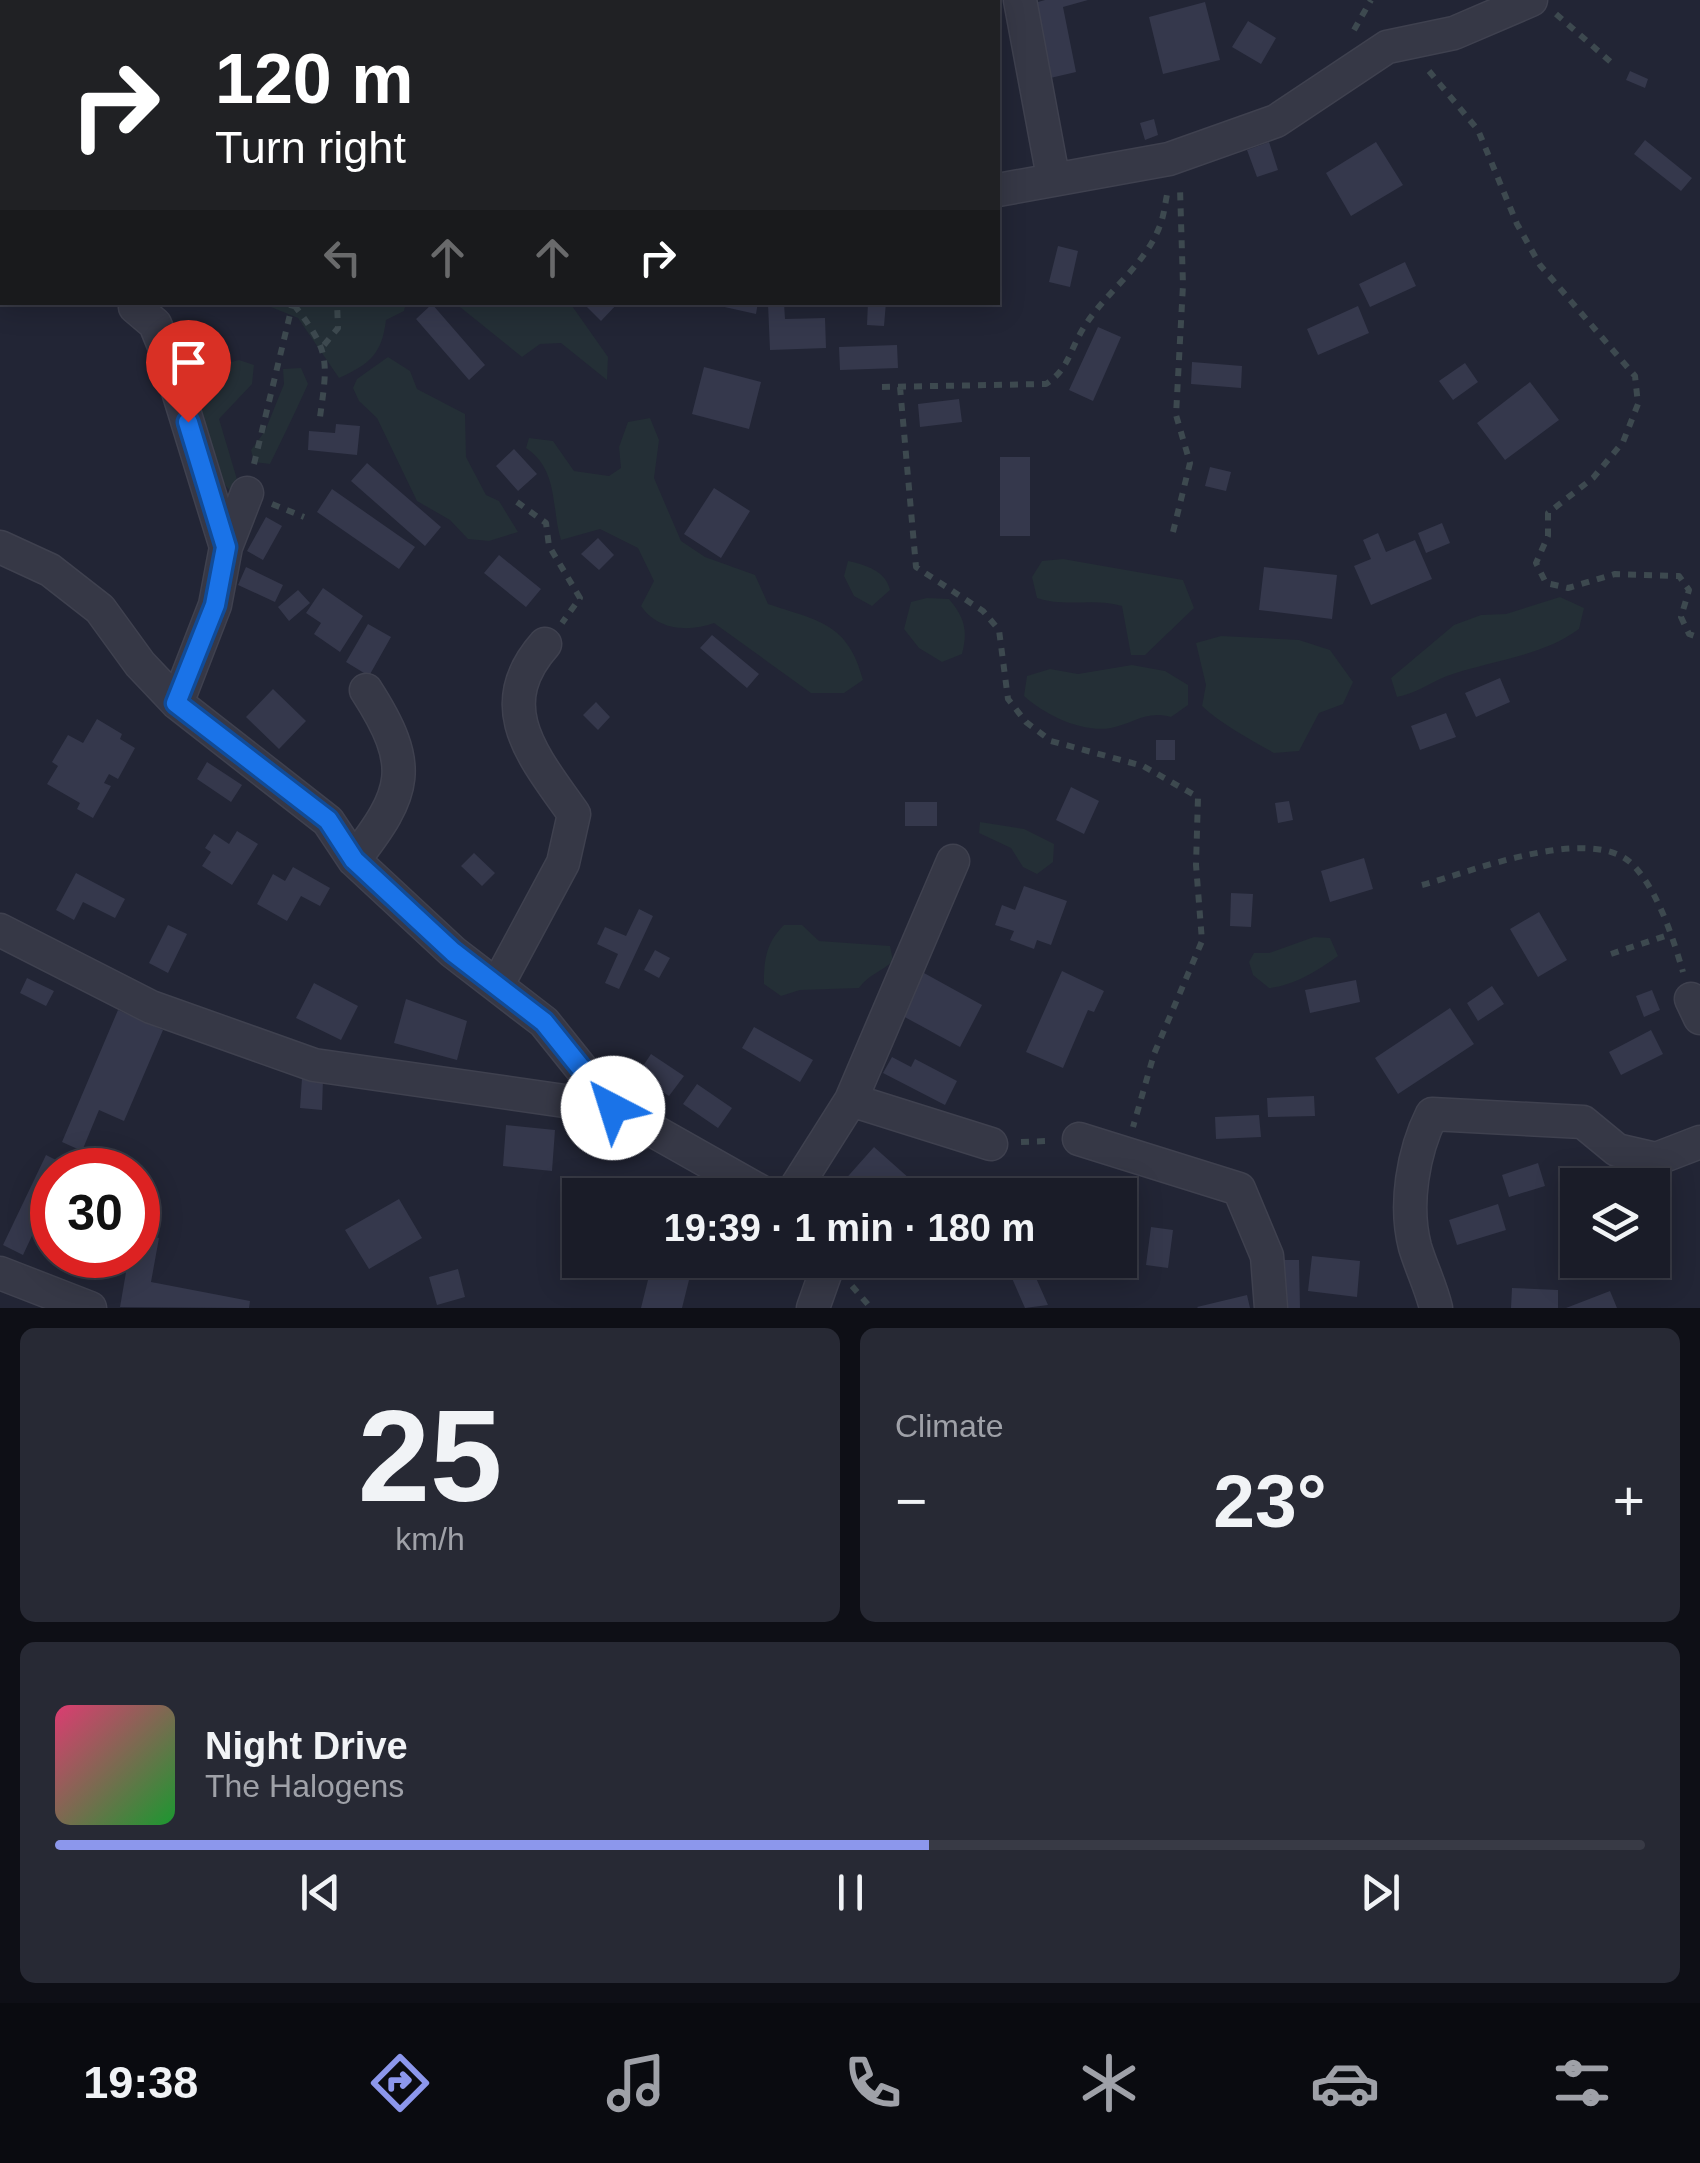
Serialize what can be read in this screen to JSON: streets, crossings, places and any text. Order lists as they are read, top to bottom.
{
  "page": {
    "turn": ["120 m", "Turn right"],
    "limit": "30",
    "trip": "19:39 · 1 min · 180 m",
    "tile": [
      ["25", "km/h"],
      "Climate"
    ],
    "heat": ["−", "23°", "+"],
    "song": ["Night Drive", "The Halogens"],
    "tabs": "19:38"
  }
}
